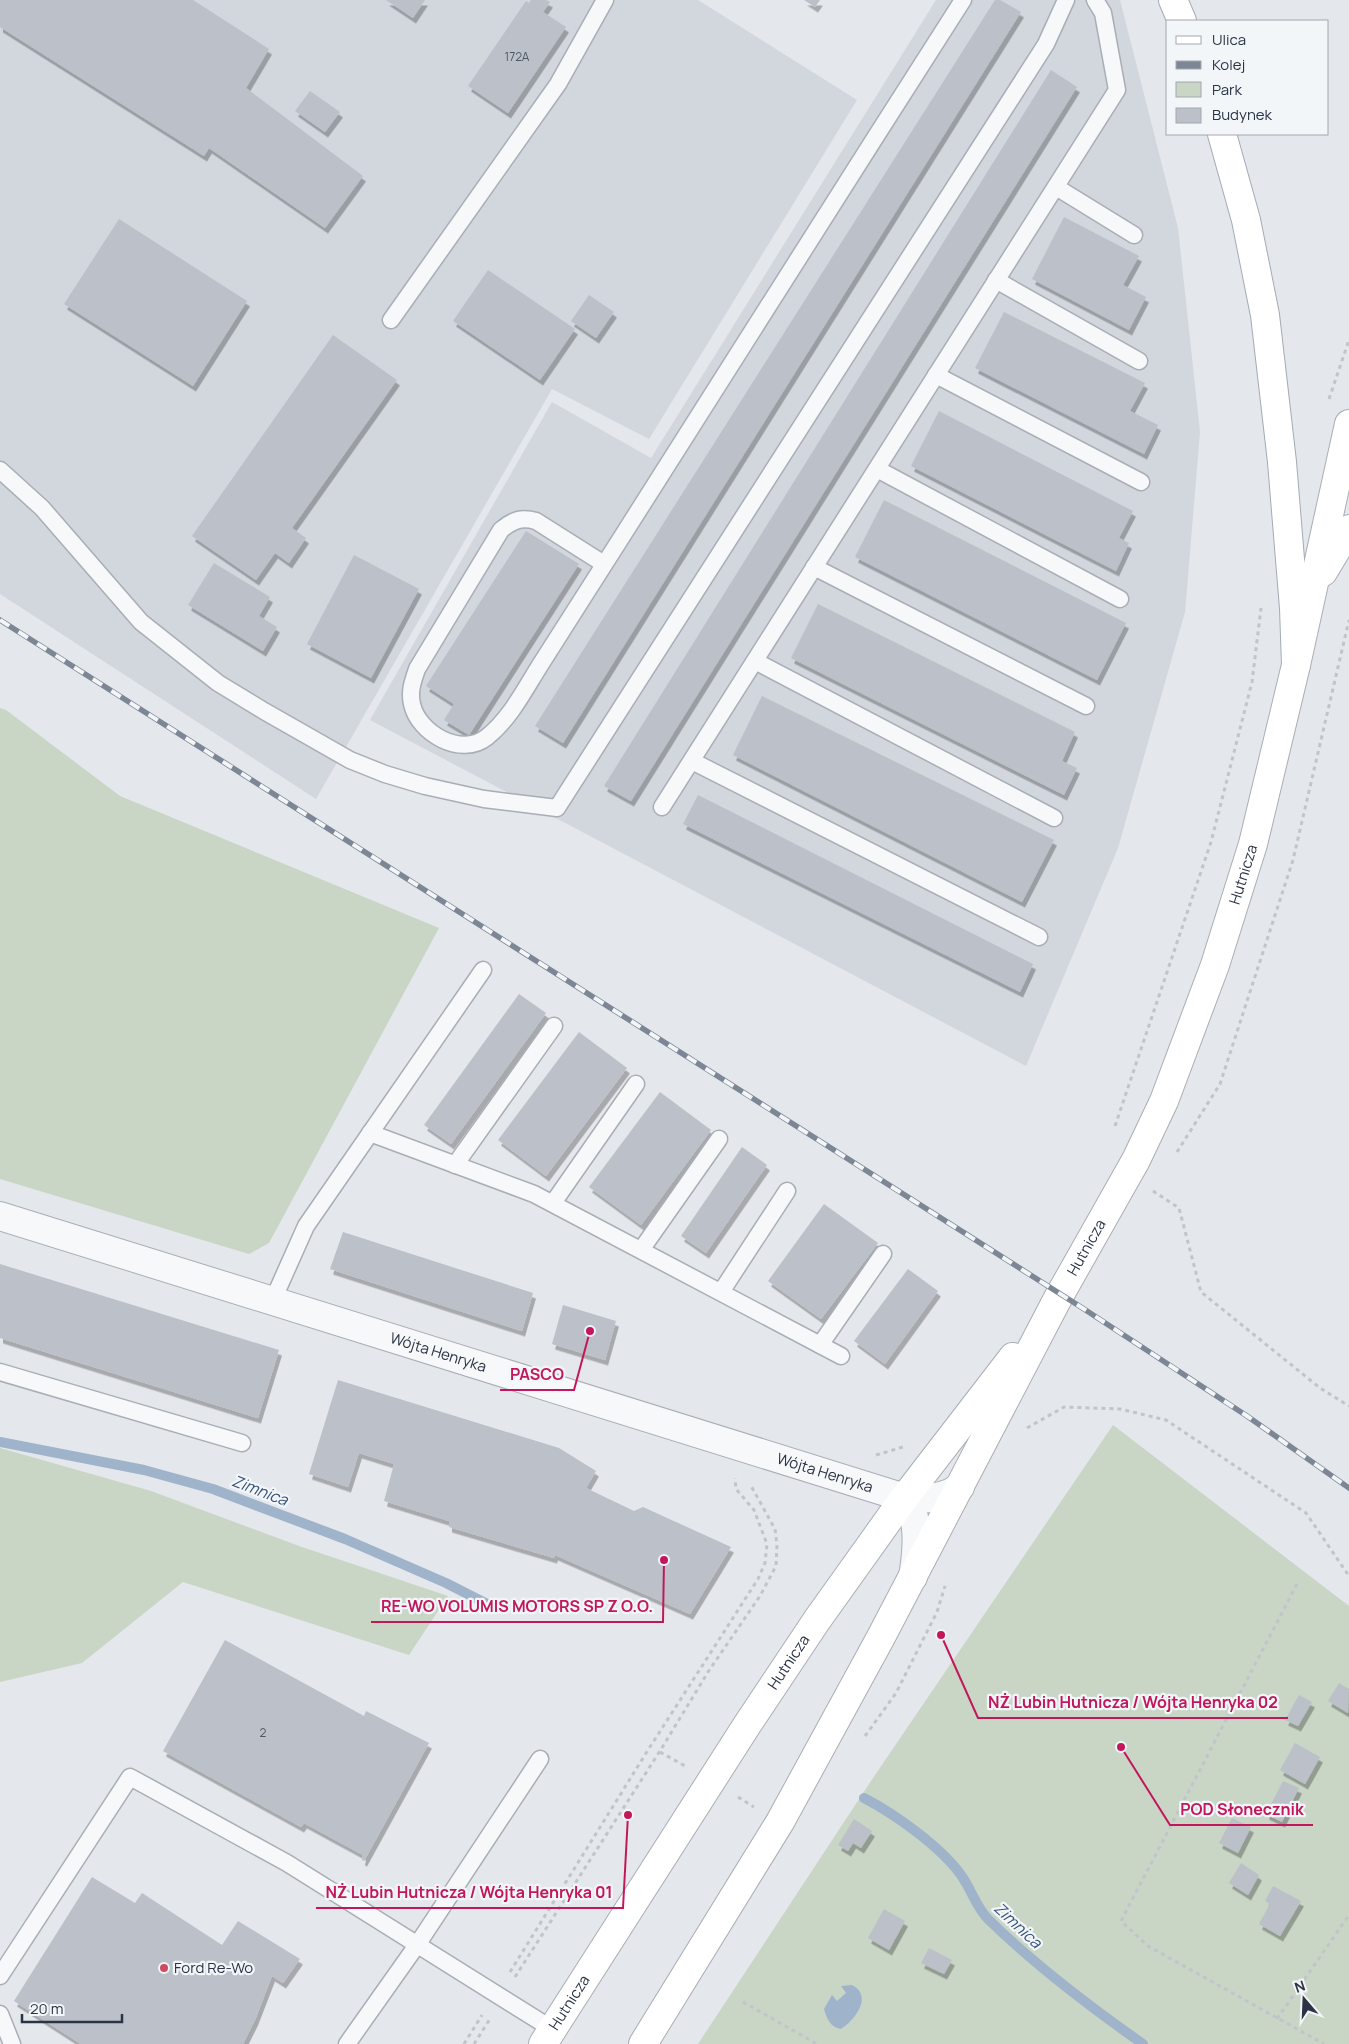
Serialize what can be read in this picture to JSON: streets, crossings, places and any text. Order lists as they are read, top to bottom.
{
  "streets": {
    "main road": ["Hutnicza"],
    "street": ["Wójta Henryka"]
  },
  "crossings": [
    ["Hutnicza", "Wójta Henryka"]
  ],
  "water": ["Zimnica"],
  "places": [
    "PASCO",
    "RE-WO VOLUMIS MOTORS SP Z O.O.",
    "NŻ Lubin Hutnicza / Wójta Henryka 02",
    "POD Słonecznik",
    "NŻ Lubin Hutnicza / Wójta Henryka 01",
    "Ford Re-Wo"
  ],
  "house_numbers": ["172A", "2"],
  "legend": [
    "Ulica",
    "Kolej",
    "Park",
    "Budynek"
  ],
  "scale_bar": "20 m",
  "north": "top"
}
